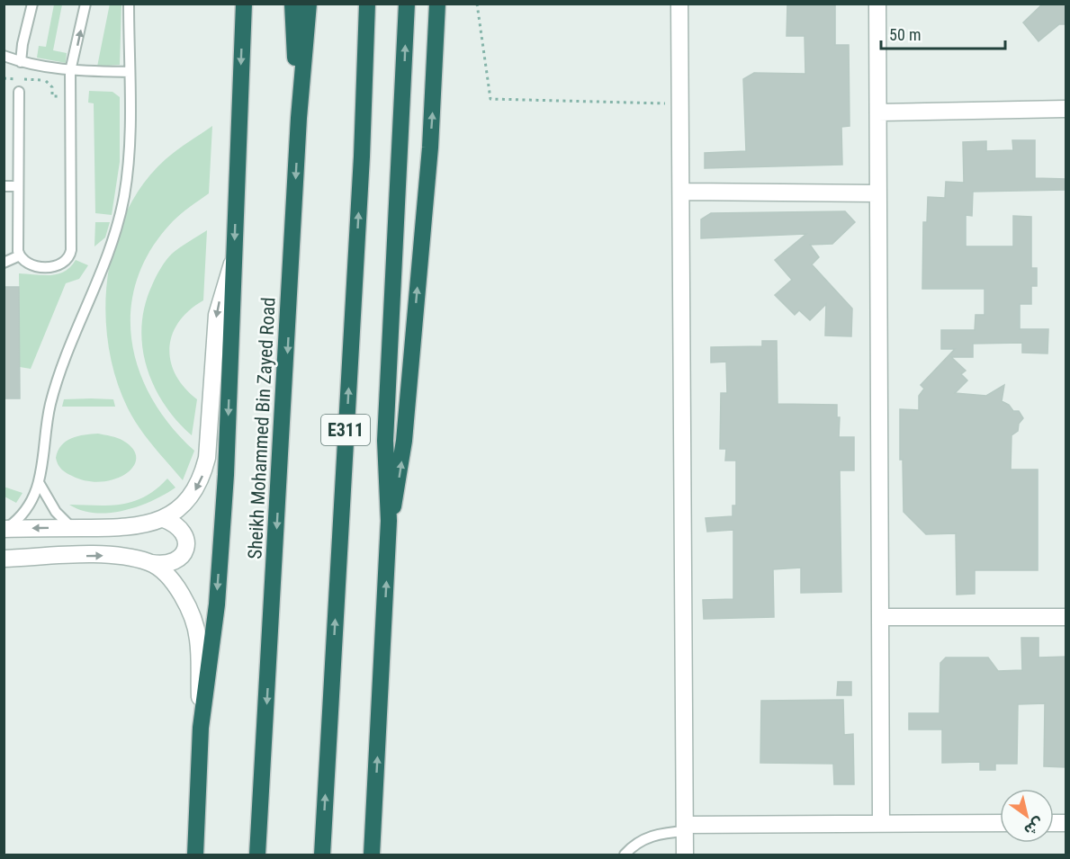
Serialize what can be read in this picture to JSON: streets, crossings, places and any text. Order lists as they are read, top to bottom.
{
  "streets": {
    "highway": ["Sheikh Mohammed Bin Zayed Road", "E311"]
  },
  "scale_bar": "50 m",
  "north": "bottom right"
}
